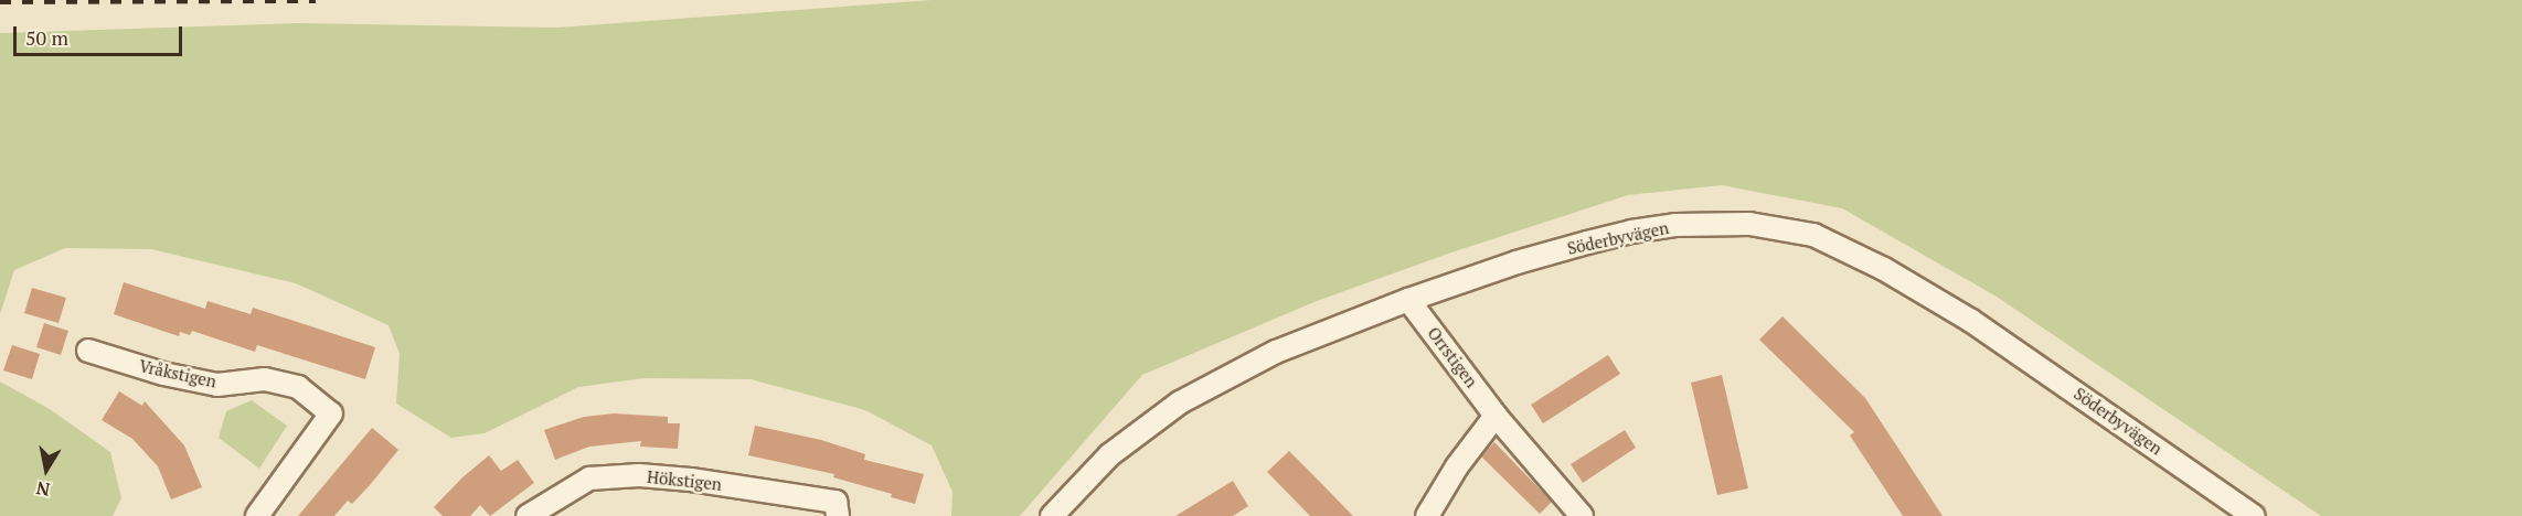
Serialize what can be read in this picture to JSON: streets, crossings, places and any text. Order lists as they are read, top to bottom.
{
  "streets": {
    "street": [
      "Söderbyvägen",
      "Orrstigen",
      "Vråkstigen",
      "Hökstigen"
    ]
  },
  "crossings": [
    ["Söderbyvägen", "Orrstigen"]
  ],
  "scale_bar": "50 m",
  "north": "bottom"
}
